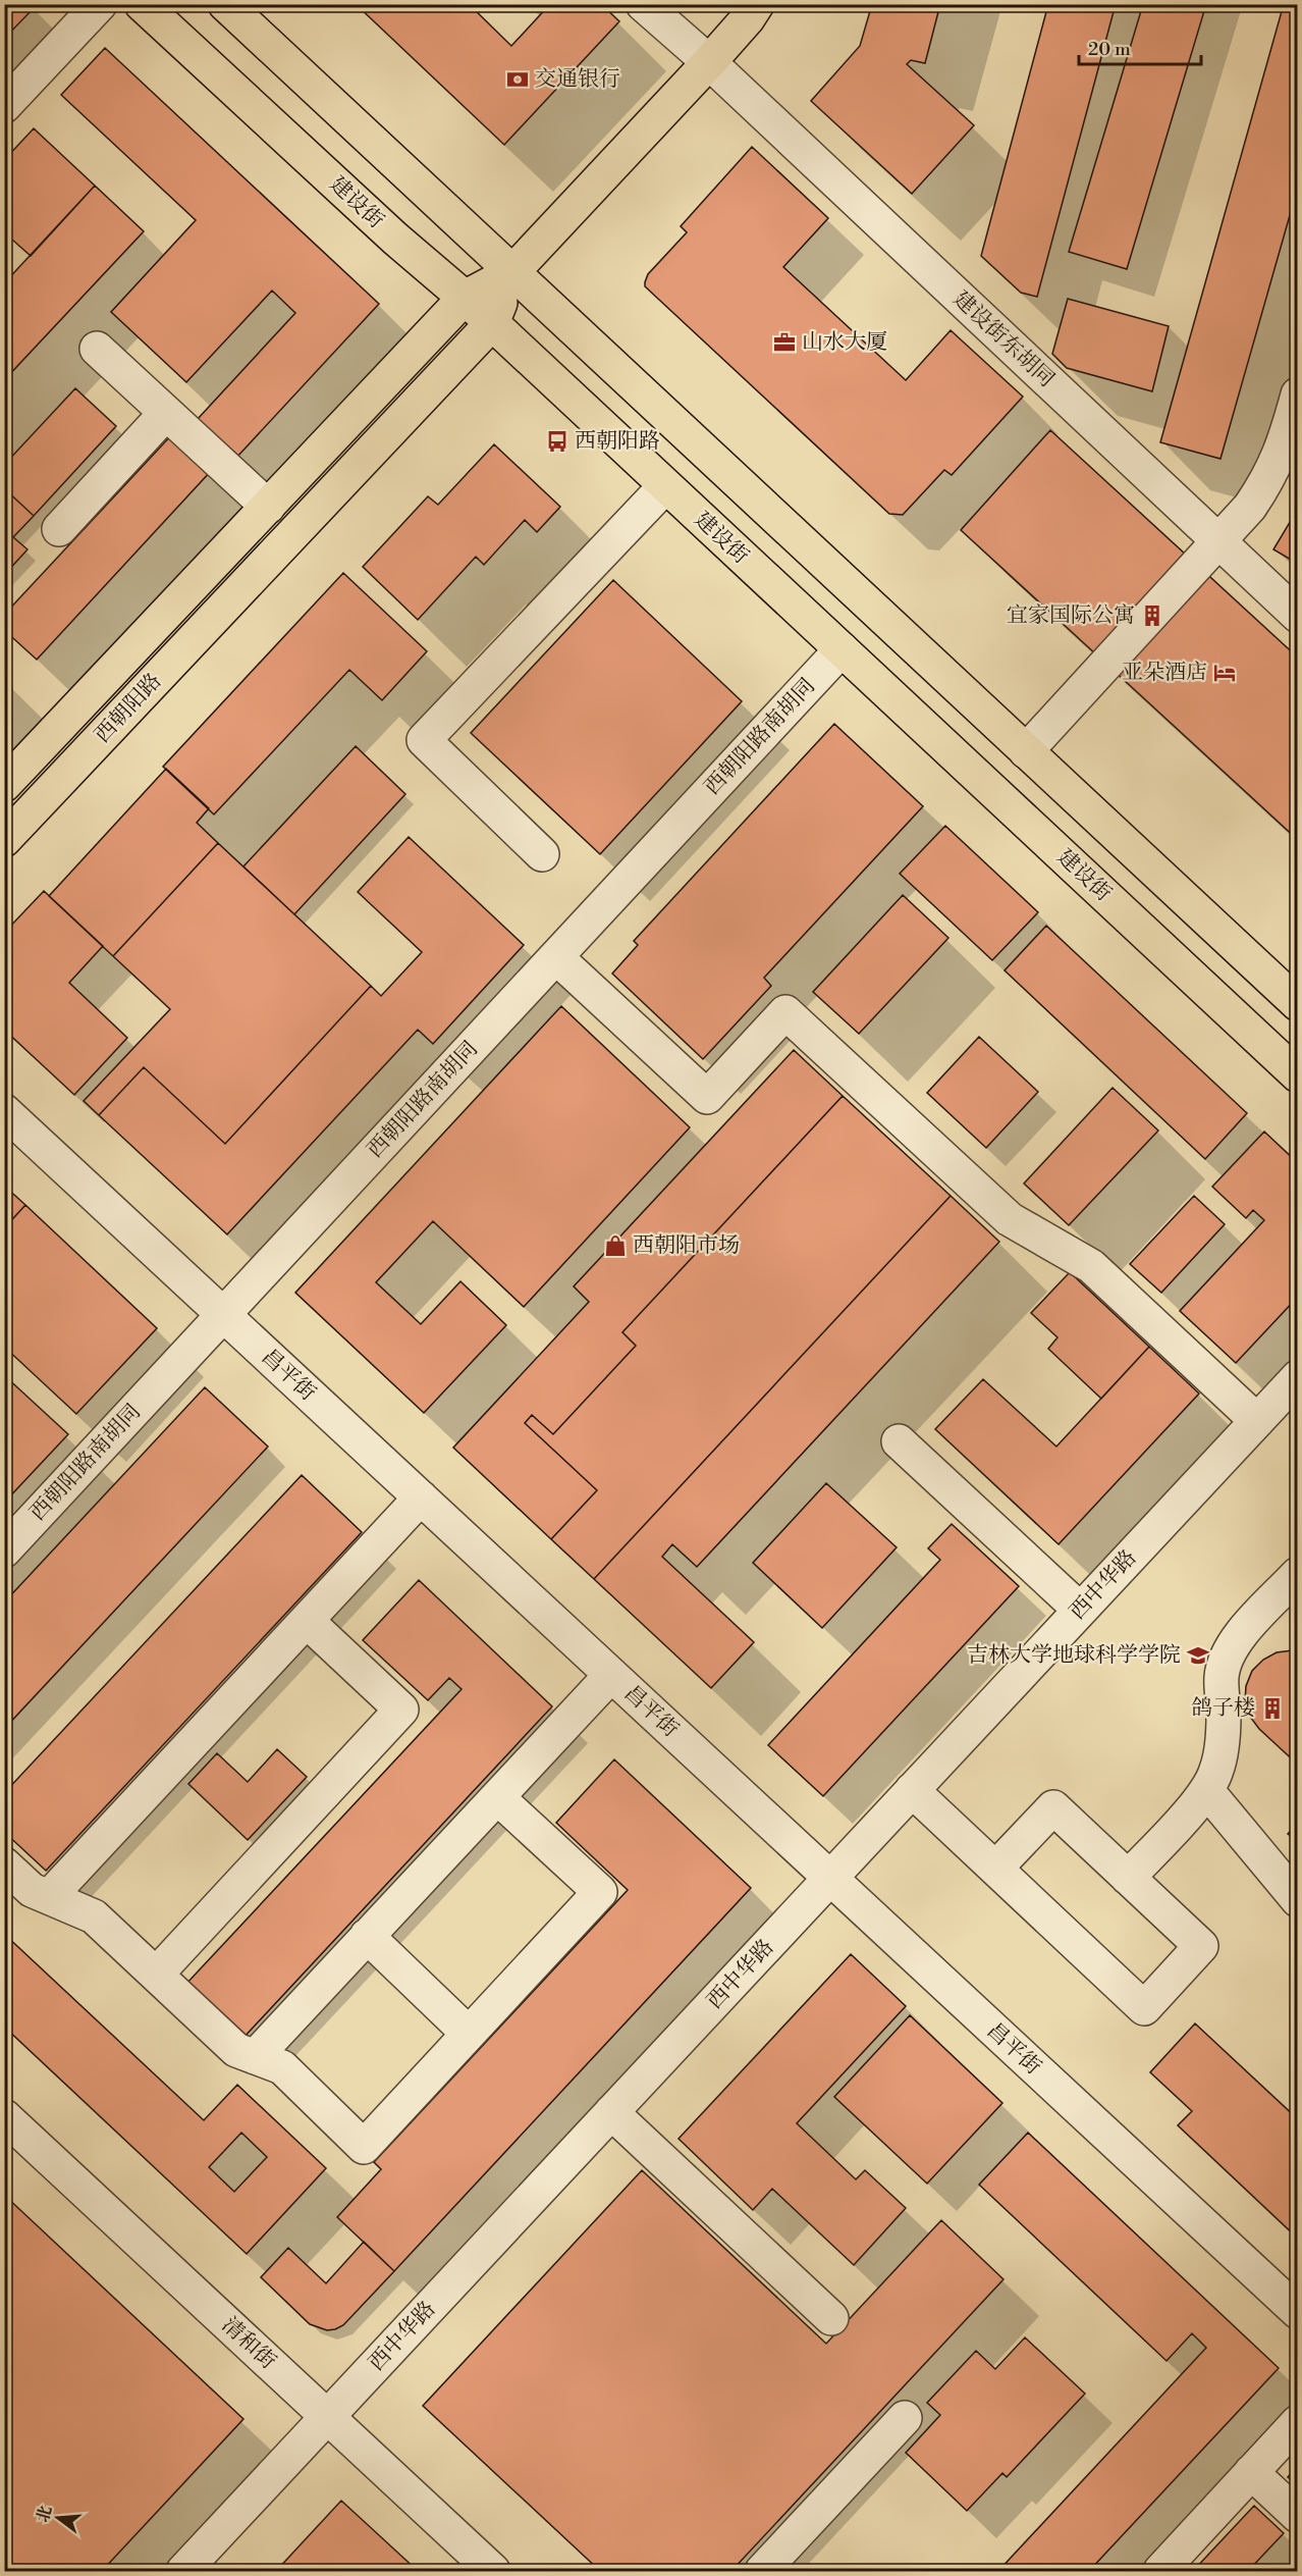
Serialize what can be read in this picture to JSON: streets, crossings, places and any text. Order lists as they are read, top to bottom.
{
  "streets": {
    "main road": ["建设街", "西朝阳路"],
    "street": [
      "建设街东胡同",
      "西朝阳路南胡同",
      "昌平街",
      "西中华路",
      "清和街"
    ]
  },
  "crossings": [
    ["建设街", "西朝阳路"],
    ["建设街", "西朝阳路南胡同"],
    ["建设街东胡同", "西朝阳路"],
    ["西朝阳路南胡同", "昌平街"],
    ["昌平街", "西中华路"],
    ["西中华路", "清和街"]
  ],
  "places": {
    "bank": ["交通银行"],
    "office": ["山水大厦"],
    "bus stop": ["西朝阳路"],
    "building": ["宜家国际公寓", "鸽子楼"],
    "hotel": ["亚朵酒店"],
    "shop": ["西朝阳市场"],
    "school or university": ["吉林大学地球科学学院"]
  },
  "scale_bar": "20 m",
  "north": "left"
}
